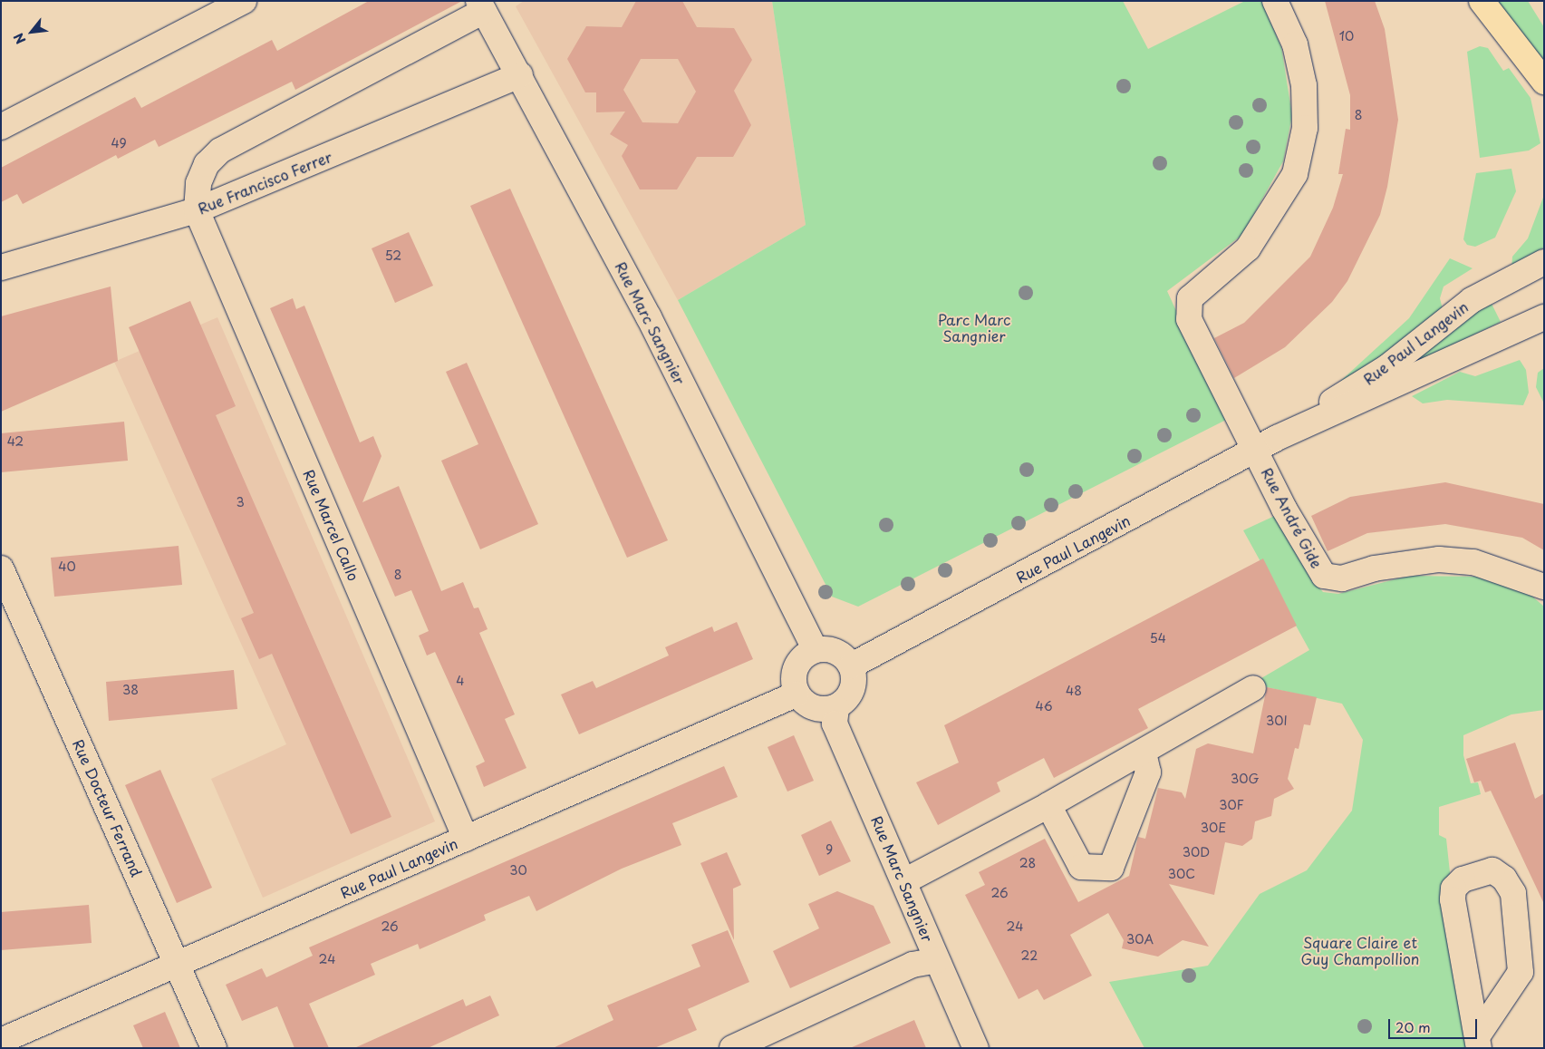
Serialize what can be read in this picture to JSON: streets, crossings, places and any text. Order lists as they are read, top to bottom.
{
  "streets": {
    "street": [
      "Rue Francisco Ferrer",
      "Rue Marc Sangnier",
      "Rue Paul Langevin",
      "Rue André Gide",
      "Rue Marcel Callo",
      "Rue Docteur Ferrand"
    ]
  },
  "crossings": [
    ["Rue Francisco Ferrer", "Rue Marc Sangnier"],
    ["Rue Francisco Ferrer", "Rue Marcel Callo"],
    ["Rue Marc Sangnier", "Rue Paul Langevin"],
    ["Rue Paul Langevin", "Rue André Gide"],
    ["Rue Paul Langevin", "Rue Marcel Callo"],
    ["Rue Paul Langevin", "Rue Docteur Ferrand"]
  ],
  "parks": ["Parc Marc Sangnier", "Square Claire et Guy Champollion"],
  "house_numbers": [
    "10",
    "8",
    "49",
    "52",
    "42",
    "3",
    "40",
    "8",
    "54",
    "4",
    "38",
    "48",
    "46",
    "30I",
    "30G",
    "30F",
    "30E",
    "9",
    "30D",
    "28",
    "30",
    "30C",
    "26",
    "26",
    "24",
    "30A",
    "22",
    "24"
  ],
  "scale_bar": "20 m",
  "north": "bottom left"
}
